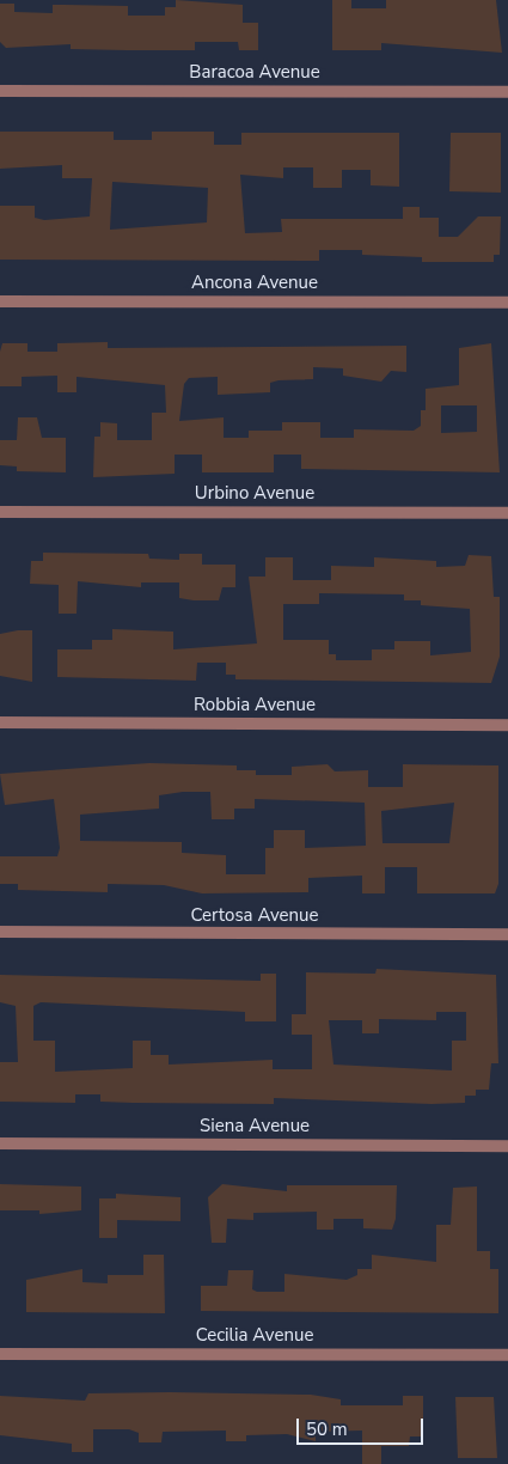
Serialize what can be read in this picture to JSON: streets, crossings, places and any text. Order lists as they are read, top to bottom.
{
  "streets": {
    "street": [
      "Baracoa Avenue",
      "Ancona Avenue",
      "Urbino Avenue",
      "Robbia Avenue",
      "Certosa Avenue",
      "Siena Avenue",
      "Cecilia Avenue"
    ]
  },
  "scale_bar": "50 m"
}
